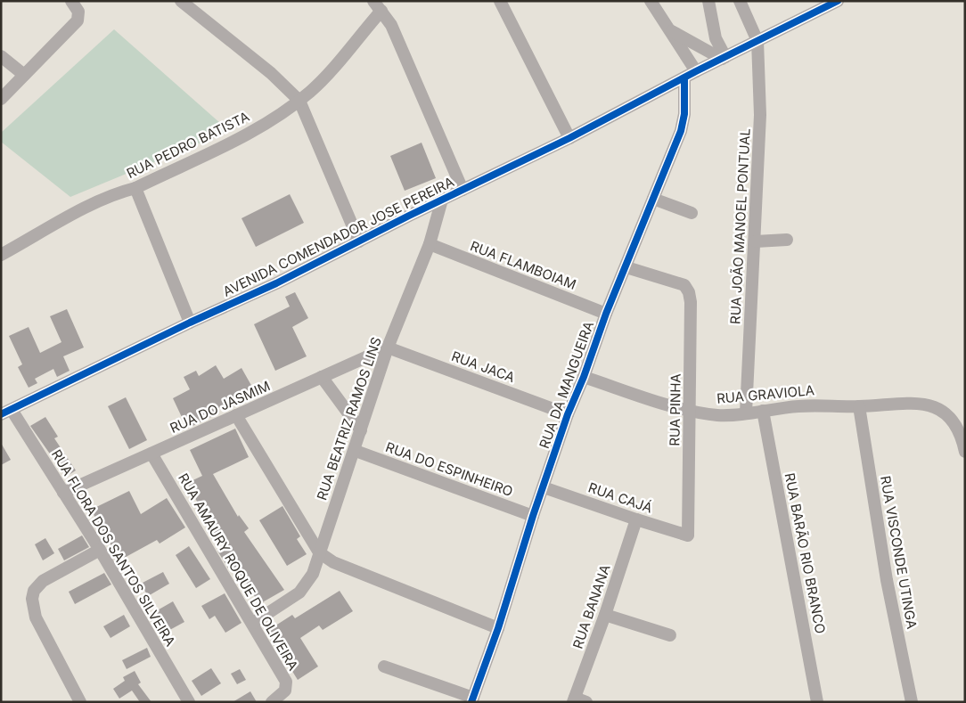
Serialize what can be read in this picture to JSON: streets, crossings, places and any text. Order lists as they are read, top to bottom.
{
  "streets": {
    "street": [
      "RUA PEDRO BATISTA",
      "RUA JOÃO MANOEL PONTUAL",
      "AVENIDA COMENDADOR JOSE PEREIRA",
      "RUA FLAMBOIAM",
      "RUA JACA",
      "RUA DA MANGUEIRA",
      "RUA GRAVIOLA",
      "RUA DO JASMIM",
      "RUA PINHA",
      "RUA BEATRIZ RAMOS LINS",
      "RUA DO ESPINHEIRO",
      "RUA CAJÁ",
      "RUA FLORA DOS SANTOS SILVEIRA",
      "RUA VISCONDE UTINGA",
      "RUA BARÃO RIO BRANCO",
      "RUA AMAURY ROQUE DE OLIVEIRA",
      "RUA BANANA"
    ]
  },
  "crossings": [
    ["RUA JOÃO MANOEL PONTUAL", "AVENIDA COMENDADOR JOSE PEREIRA"],
    ["RUA JOÃO MANOEL PONTUAL", "RUA GRAVIOLA"],
    ["AVENIDA COMENDADOR JOSE PEREIRA", "RUA DA MANGUEIRA"],
    ["AVENIDA COMENDADOR JOSE PEREIRA", "RUA BEATRIZ RAMOS LINS"],
    ["AVENIDA COMENDADOR JOSE PEREIRA", "RUA FLORA DOS SANTOS SILVEIRA"],
    ["RUA FLAMBOIAM", "RUA DA MANGUEIRA"],
    ["RUA FLAMBOIAM", "RUA BEATRIZ RAMOS LINS"],
    ["RUA JACA", "RUA DA MANGUEIRA"],
    ["RUA JACA", "RUA DO JASMIM"],
    ["RUA JACA", "RUA BEATRIZ RAMOS LINS"],
    ["RUA DA MANGUEIRA", "RUA GRAVIOLA"],
    ["RUA DA MANGUEIRA", "RUA PINHA"],
    ["RUA DA MANGUEIRA", "RUA DO ESPINHEIRO"],
    ["RUA DA MANGUEIRA", "RUA CAJÁ"],
    ["RUA GRAVIOLA", "RUA PINHA"],
    ["RUA GRAVIOLA", "RUA VISCONDE UTINGA"],
    ["RUA GRAVIOLA", "RUA BARÃO RIO BRANCO"],
    ["RUA DO JASMIM", "RUA BEATRIZ RAMOS LINS"],
    ["RUA DO JASMIM", "RUA FLORA DOS SANTOS SILVEIRA"],
    ["RUA DO JASMIM", "RUA AMAURY ROQUE DE OLIVEIRA"],
    ["RUA PINHA", "RUA CAJÁ"],
    ["RUA BEATRIZ RAMOS LINS", "RUA DO ESPINHEIRO"],
    ["RUA BEATRIZ RAMOS LINS", "RUA AMAURY ROQUE DE OLIVEIRA"],
    ["RUA CAJÁ", "RUA BANANA"]
  ]
}
